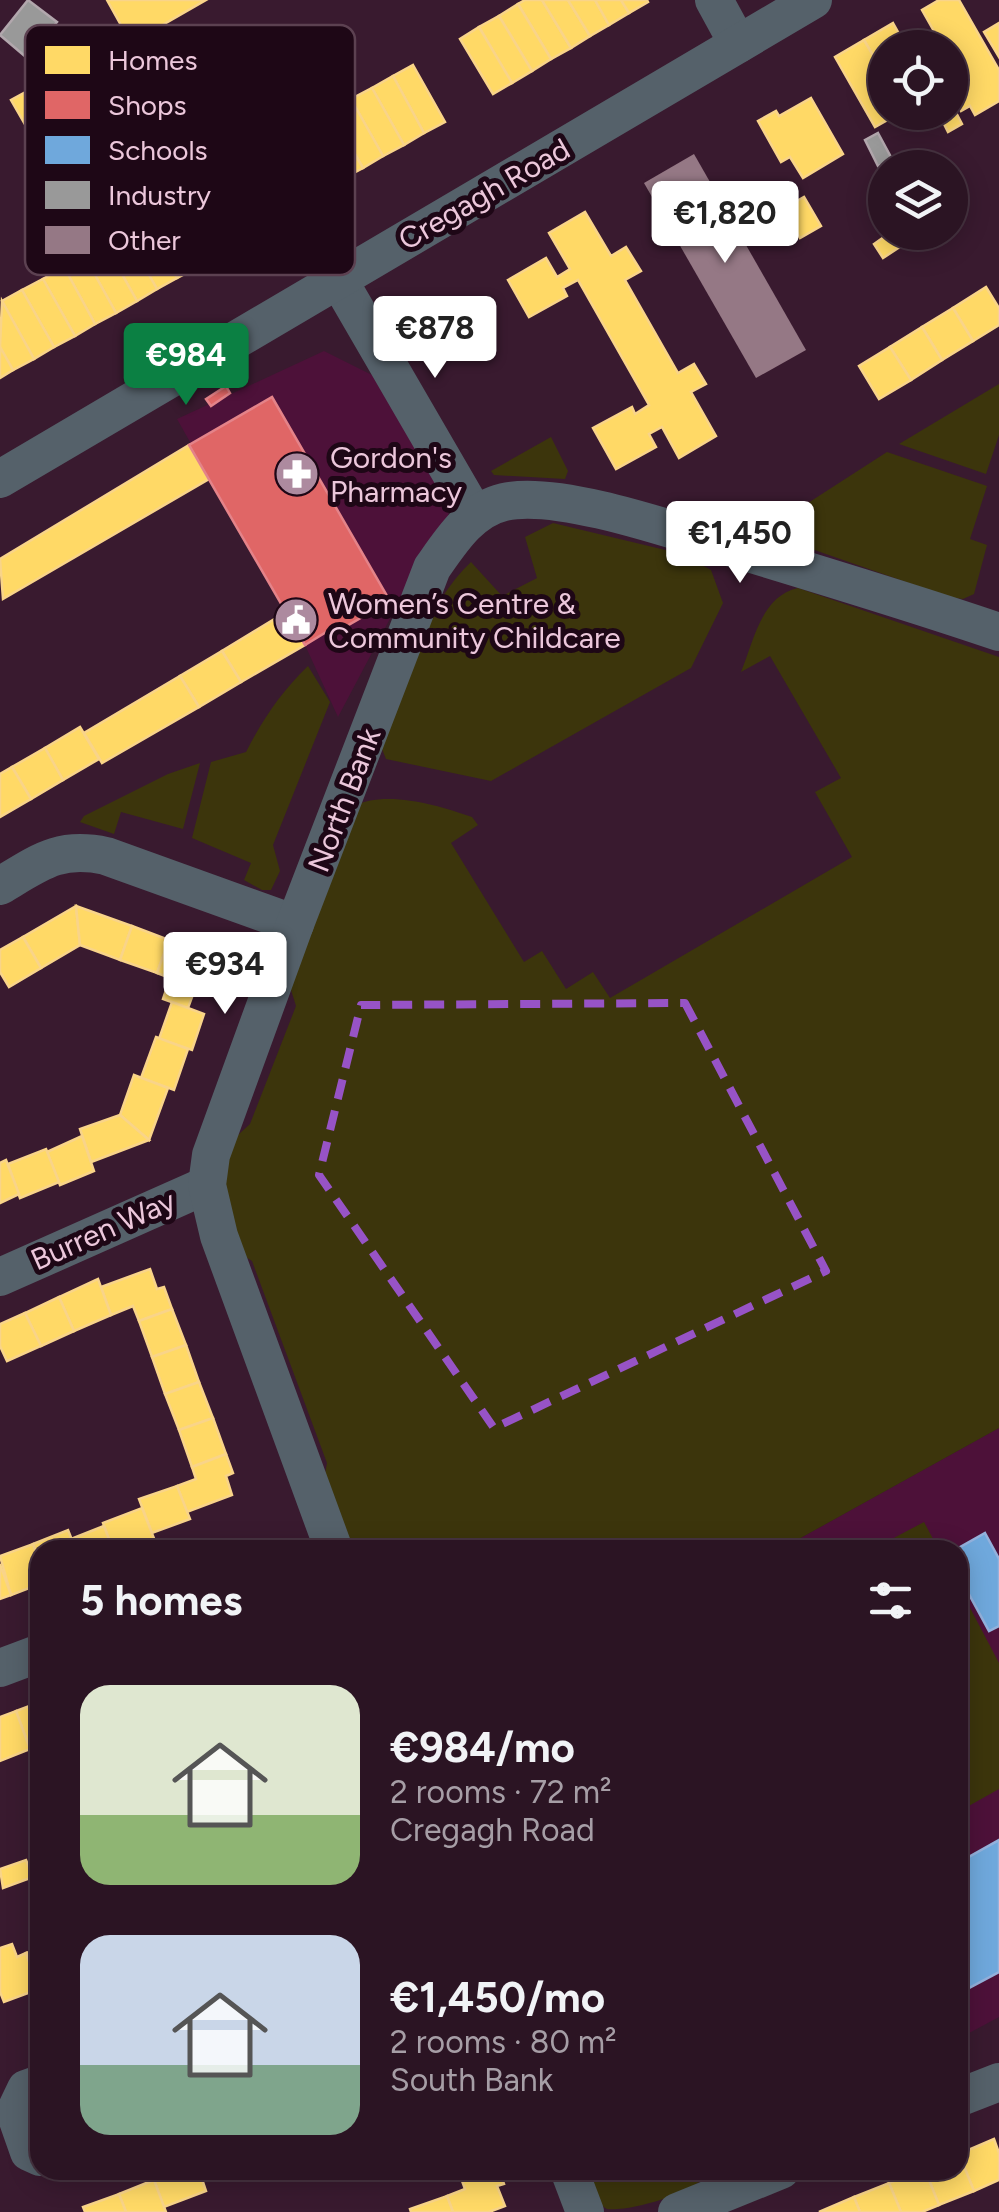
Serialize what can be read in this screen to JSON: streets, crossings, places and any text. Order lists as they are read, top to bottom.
{
  "streets": {
    "street": ["Cregagh Road", "North Bank", "Burren Way"]
  },
  "crossings": [
    ["North Bank", "Burren Way"]
  ],
  "places": {
    "pharmacy": ["Gordon's Pharmacy"],
    "public building": ["Women’s Centre & Community Childcare"]
  },
  "legend": [
    "Homes",
    "Shops",
    "Schools",
    "Industry",
    "Other"
  ],
  "page": {
    "price": [
      "€1,820",
      "€878",
      "€984",
      "€1,450",
      "€934"
    ],
    "heading": "5 homes",
    "list": [
      {
        "name": "€984/mo",
        "note": "2 rooms · 72 m² · Cregagh Road"
      },
      {
        "name": "€1,450/mo",
        "note": "2 rooms · 80 m² · South Bank"
      }
    ]
  }
}
